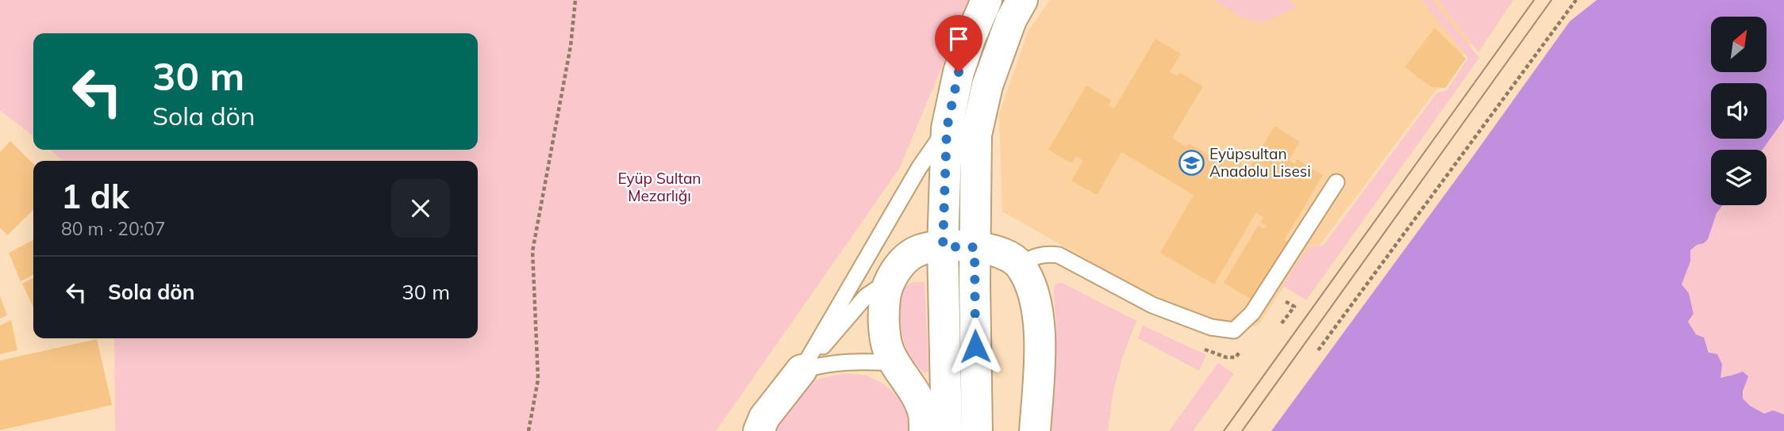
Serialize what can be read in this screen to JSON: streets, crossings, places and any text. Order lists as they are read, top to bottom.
{
  "parks": ["Eyüp Sultan Mezarlığı"],
  "places": {
    "school or university": ["Eyüpsultan Anadolu Lisesi"]
  },
  "north": "top right",
  "page": {
    "turn": ["30 m", "Sola dön"],
    "heading": ["1 dk", "80 m · 20:07"],
    "list": [
      {
        "name": "Sola dön",
        "value": "30 m"
      }
    ]
  }
}
